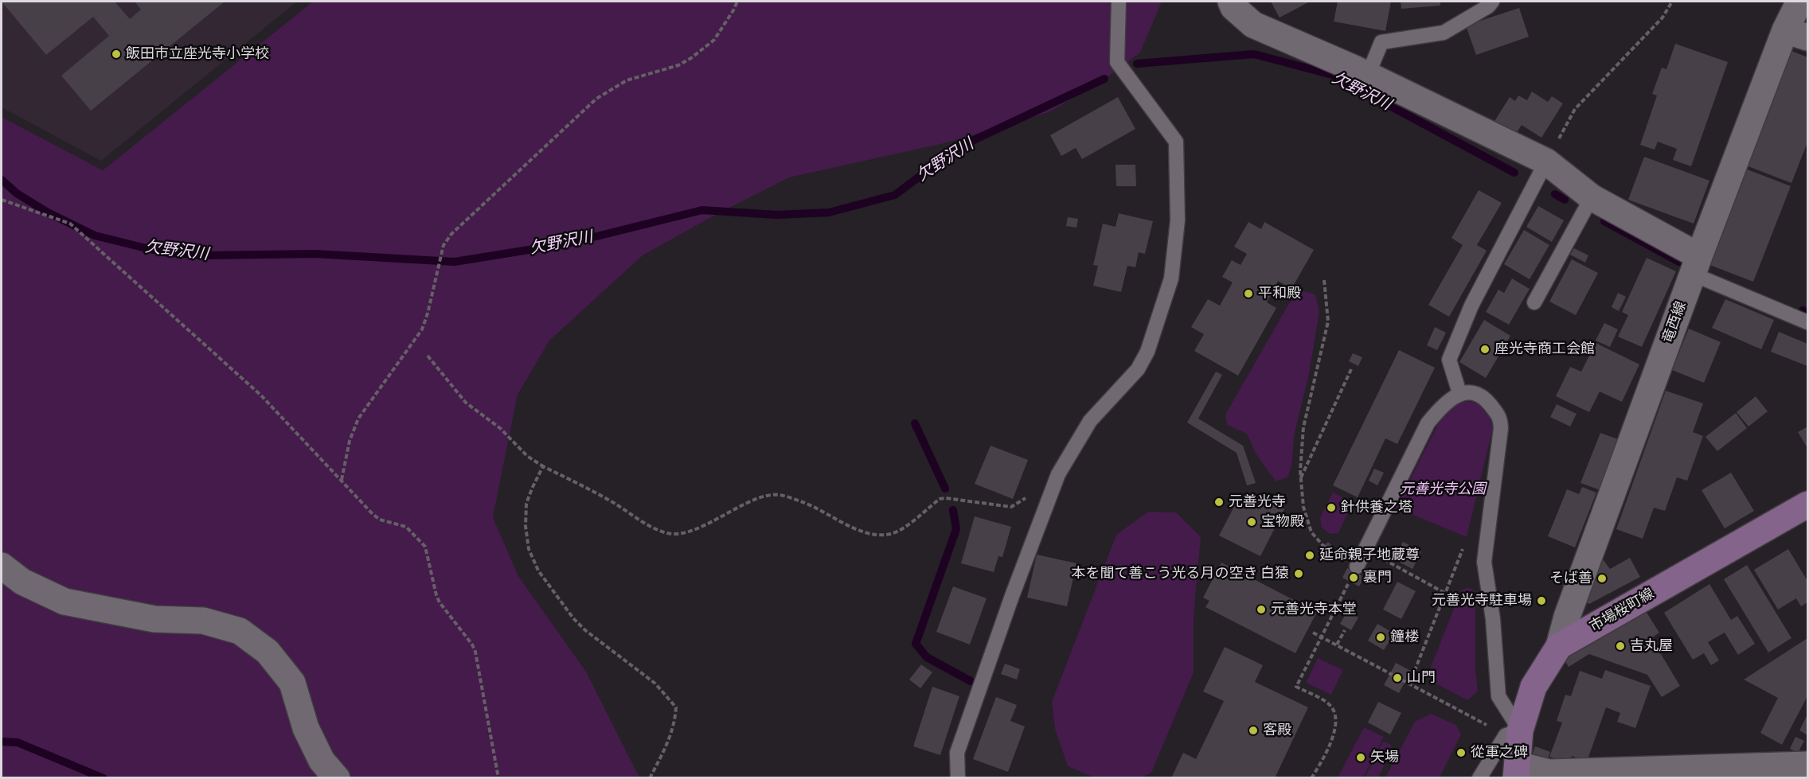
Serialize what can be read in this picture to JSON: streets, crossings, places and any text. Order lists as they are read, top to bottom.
{
  "streets": {
    "main road": ["市場桜町線"],
    "street": ["竜西線"]
  },
  "crossings": [
    ["竜西線", "市場桜町線"]
  ],
  "water": ["欠野沢川"],
  "parks": ["元善光寺公園"],
  "places": [
    "飯田市立座光寺小学校",
    "平和殿",
    "座光寺商工会館",
    "元善光寺",
    "針供養之塔",
    "宝物殿",
    "延命親子地蔵尊",
    "本を聞て善こう光る月の空き 白猿",
    "裏門",
    "そば善",
    "元善光寺駐車場",
    "元善光寺本堂",
    "鐘楼",
    "吉丸屋",
    "山門",
    "客殿",
    "從軍之碑",
    "矢場"
  ]
}
